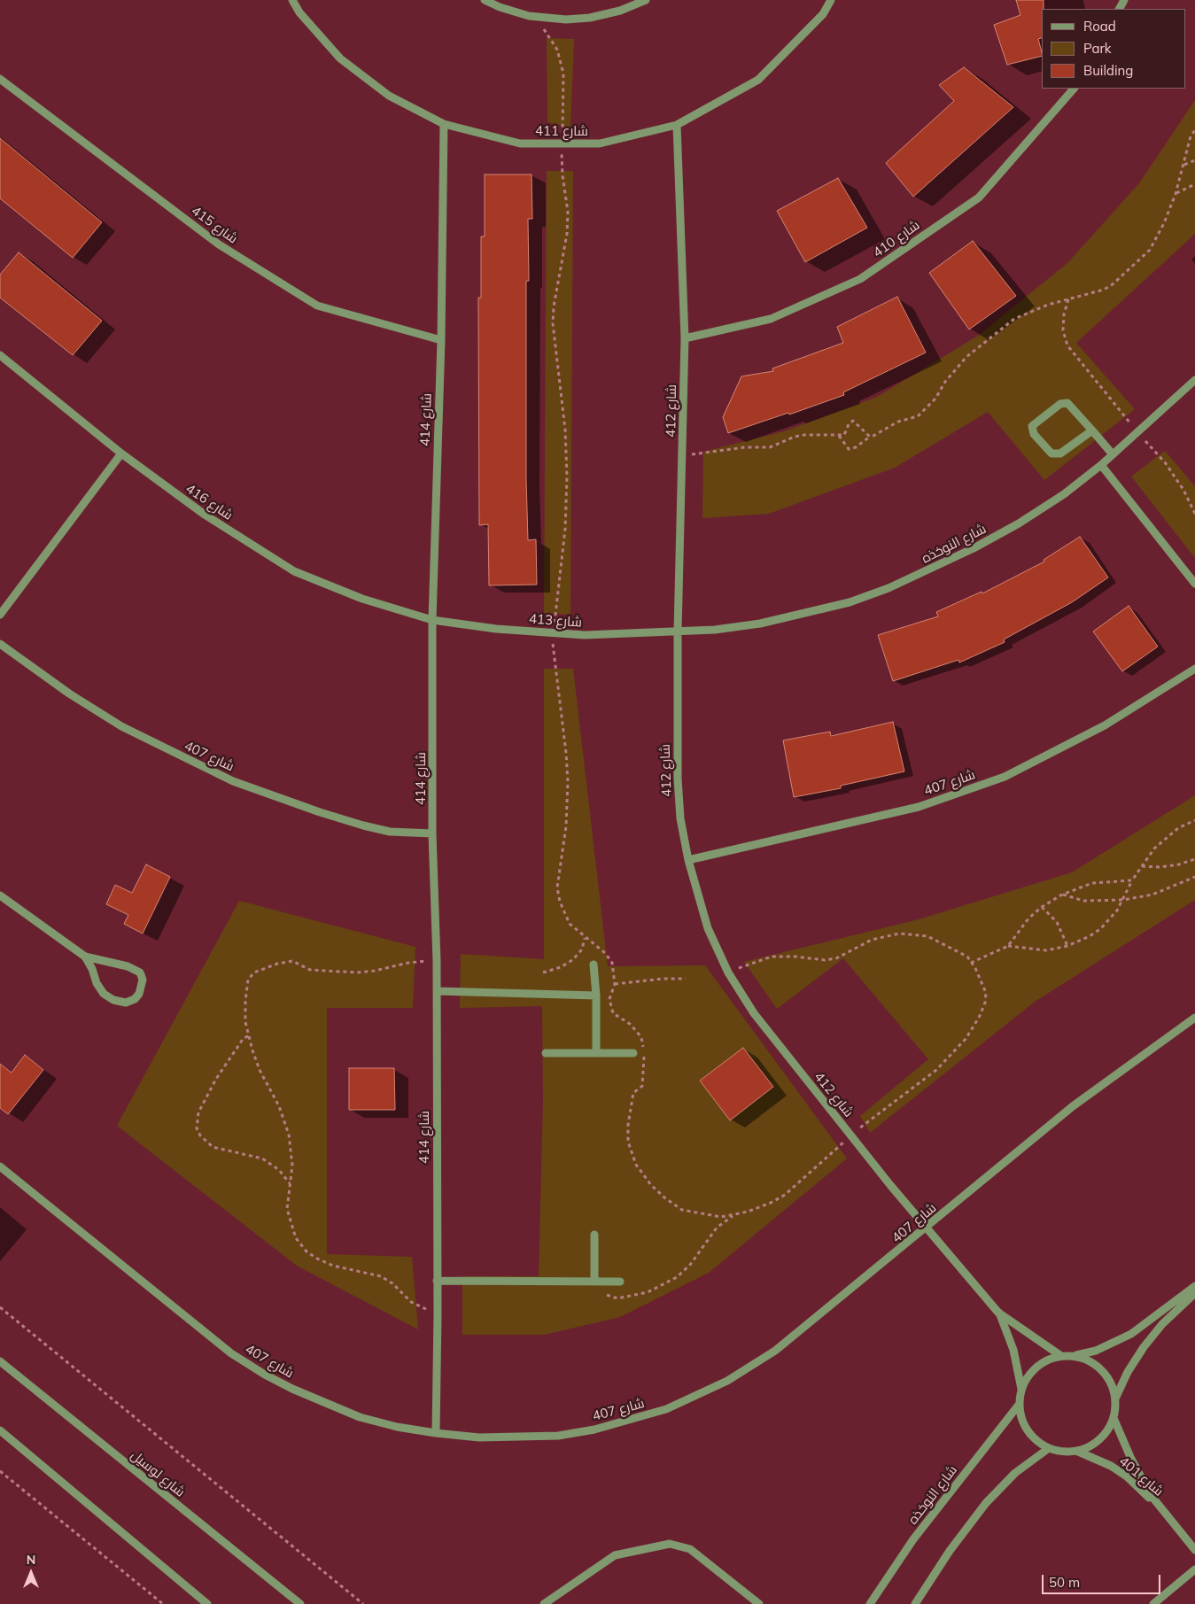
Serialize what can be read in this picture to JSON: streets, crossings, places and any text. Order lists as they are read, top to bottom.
{
  "streets": {
    "street": [
      "شارع 411",
      "شارع 415",
      "شارع 410",
      "شارع 412",
      "شارع 414",
      "شارع 416",
      "شارع النوخذه",
      "شارع 413",
      "شارع 407",
      "شارع لوسيل",
      "شارع 401"
    ]
  },
  "crossings": [
    ["شارع 411", "شارع 412"],
    ["شارع 411", "شارع 414"],
    ["شارع 415", "شارع 414"],
    ["شارع 410", "شارع 412"],
    ["شارع 412", "شارع النوخذه"],
    ["شارع 412", "شارع 413"],
    ["شارع 412", "شارع 407"],
    ["شارع 412", "شارع 401"],
    ["شارع 414", "شارع 416"],
    ["شارع 414", "شارع 413"],
    ["شارع 414", "شارع 407"],
    ["شارع 416", "شارع 413"],
    ["شارع النوخذه", "شارع 413"],
    ["شارع النوخذه", "شارع 401"]
  ],
  "legend": ["Road", "Park", "Building"],
  "scale_bar": "50 m",
  "north": "top"
}
